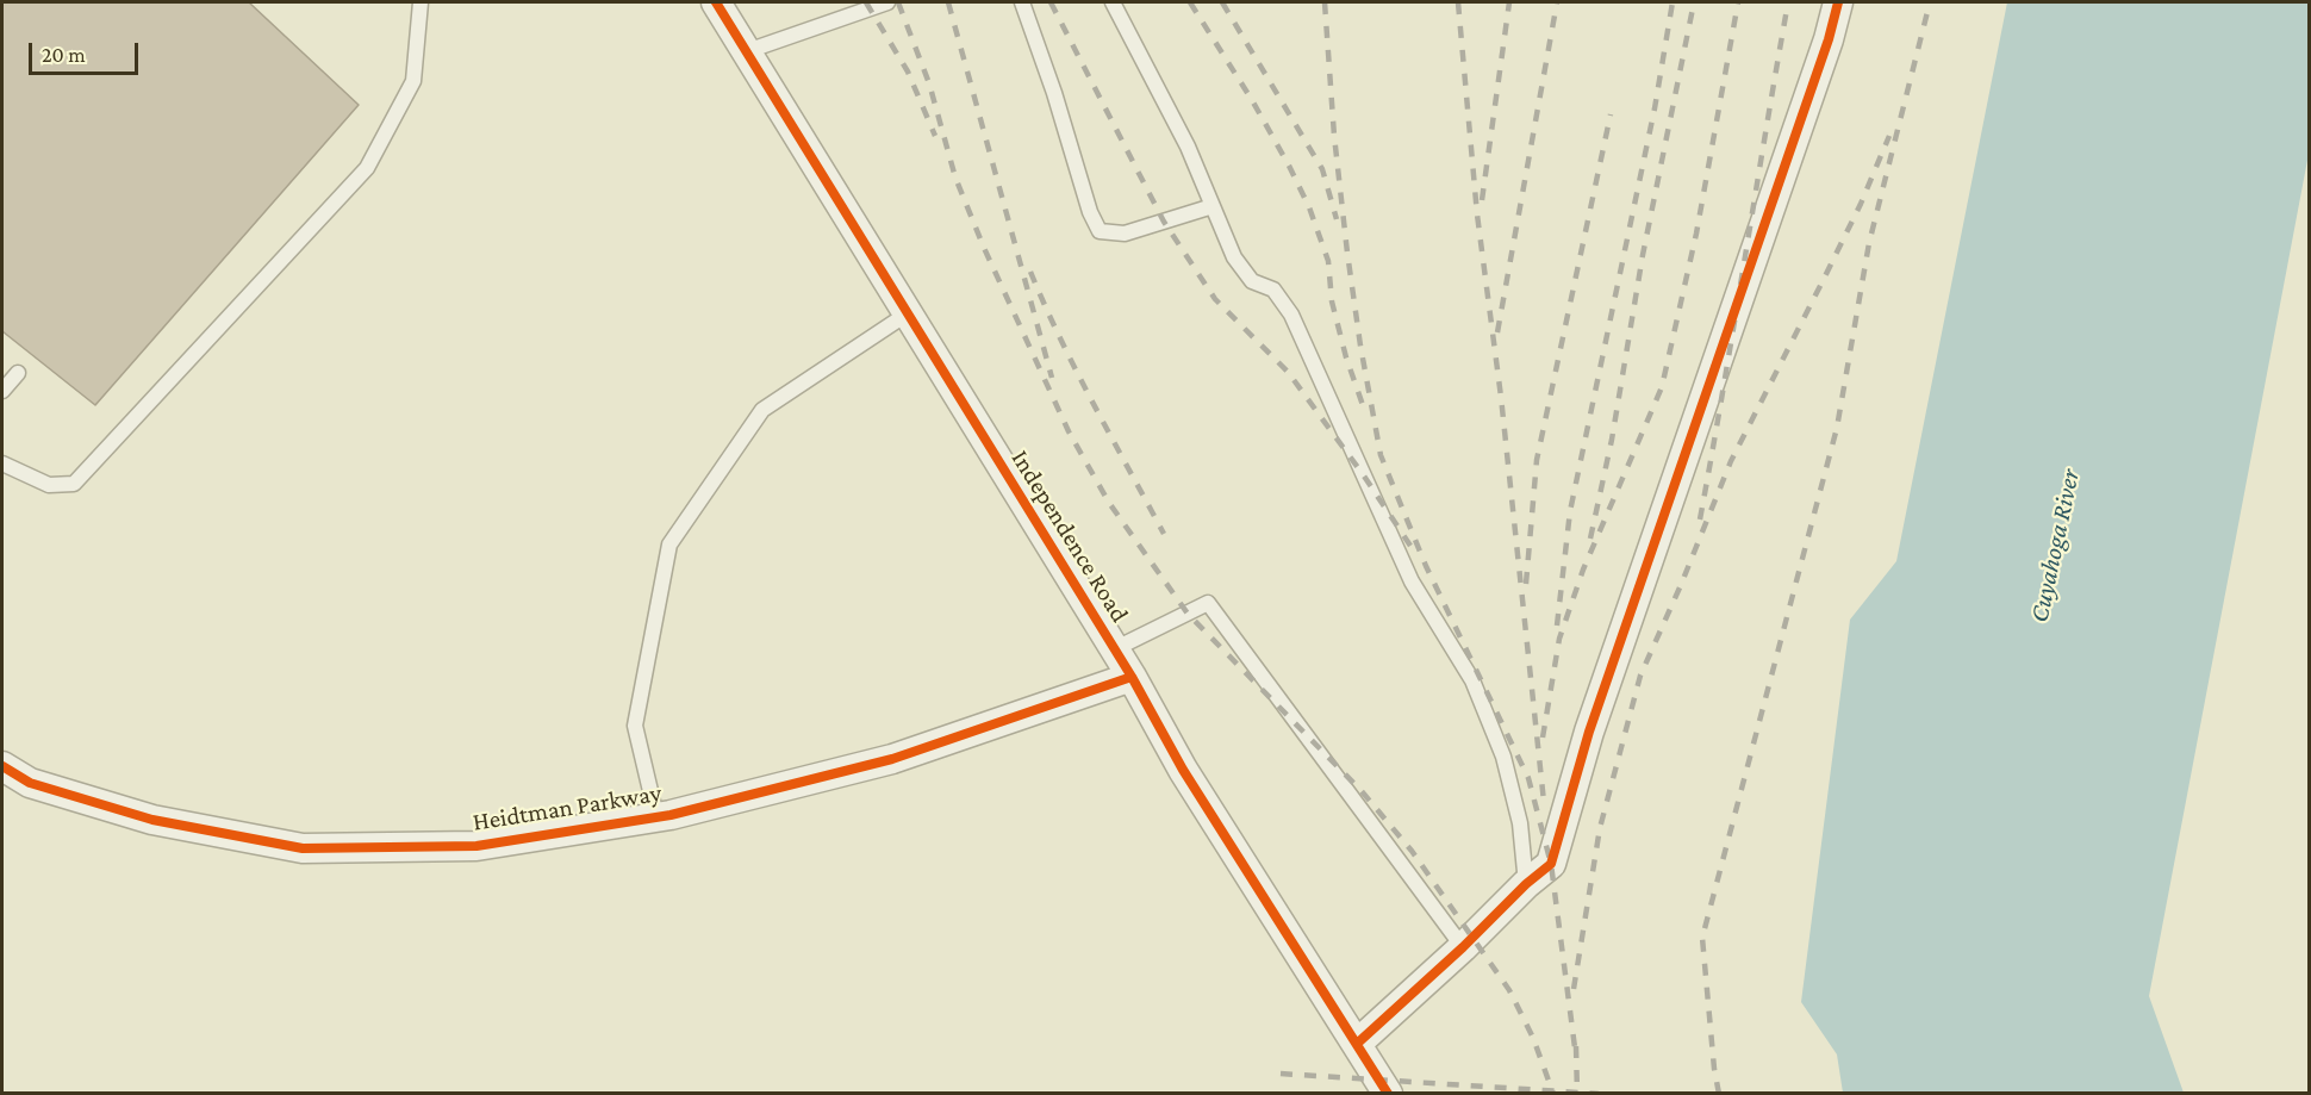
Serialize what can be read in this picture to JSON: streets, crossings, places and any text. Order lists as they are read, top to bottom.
{
  "streets": {
    "street": ["Independence Road", "Heidtman Parkway"]
  },
  "crossings": [
    ["Independence Road", "Heidtman Parkway"]
  ],
  "water": ["Cuyahoga River"],
  "scale_bar": "20 m"
}
